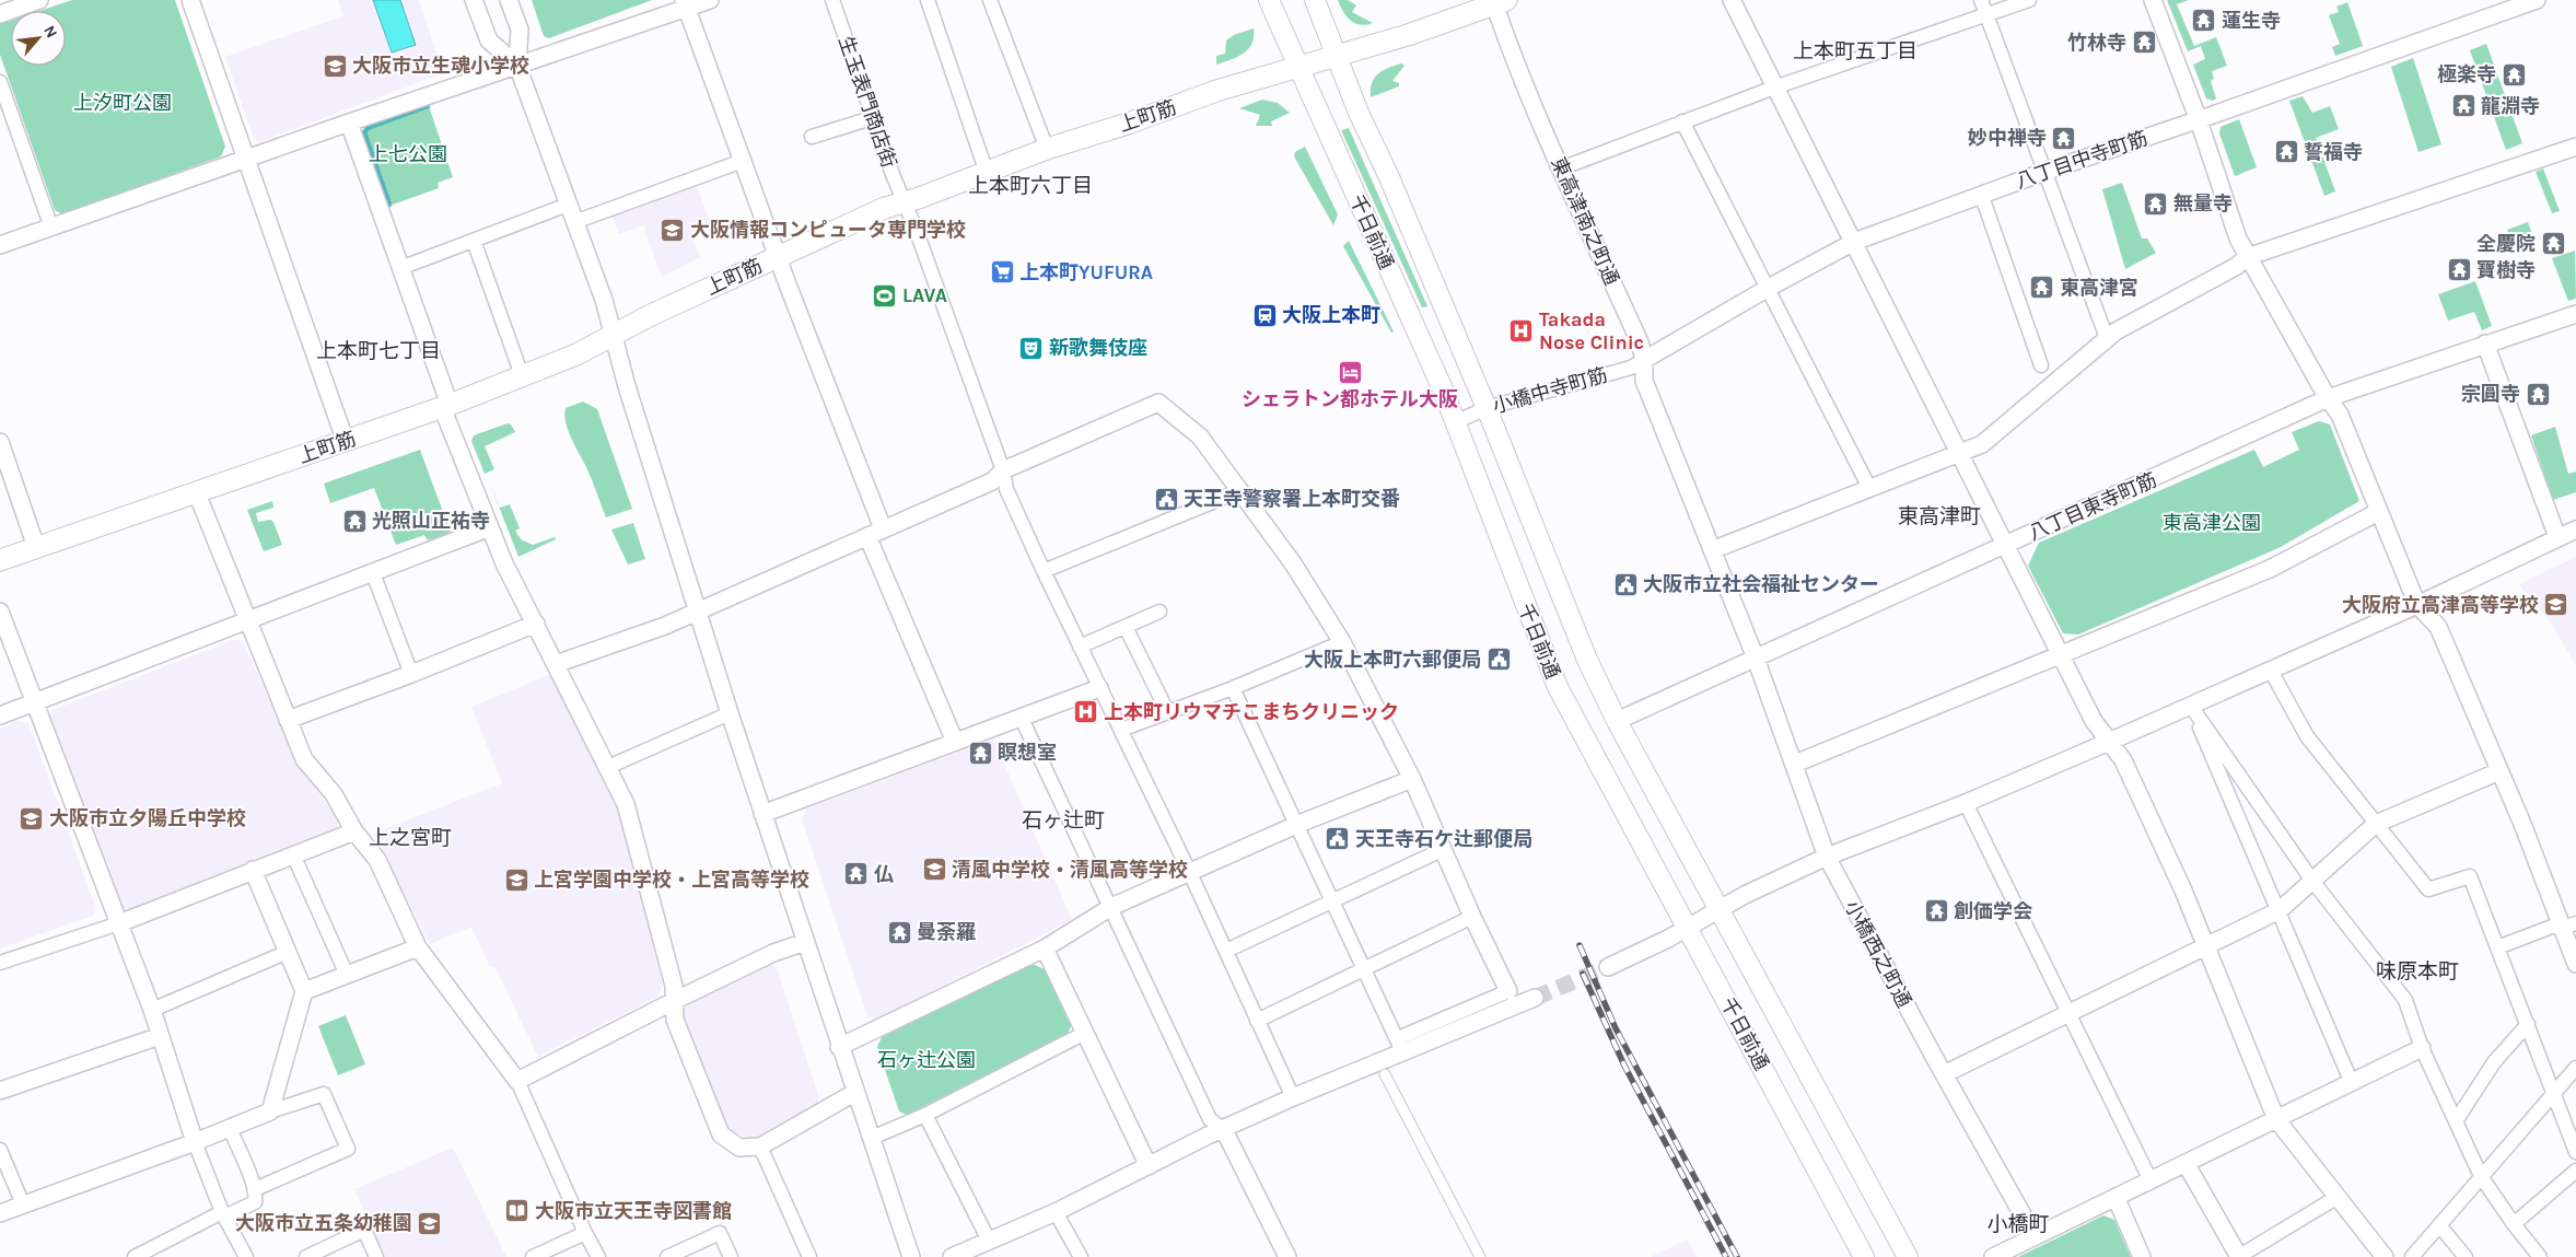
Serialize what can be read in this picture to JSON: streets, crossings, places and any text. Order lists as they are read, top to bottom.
{
  "streets": {
    "main road": ["上町筋", "千日前通"],
    "street": [
      "生玉表門商店街",
      "八丁目中寺町筋",
      "東高津南之町通",
      "小橋中寺町筋",
      "八丁目東寺町筋",
      "小橋西之町通"
    ]
  },
  "crossings": [
    ["生玉表門商店街", "上町筋"],
    ["上町筋", "東高津南之町通"],
    ["上町筋", "千日前通"],
    ["八丁目中寺町筋", "東高津南之町通"],
    ["八丁目中寺町筋", "小橋中寺町筋"],
    ["東高津南之町通", "小橋中寺町筋"],
    ["東高津南之町通", "八丁目東寺町筋"],
    ["東高津南之町通", "小橋西之町通"],
    ["千日前通", "小橋中寺町筋"],
    ["千日前通", "八丁目東寺町筋"],
    ["八丁目東寺町筋", "小橋西之町通"]
  ],
  "districts": [
    "上本町五丁目",
    "上本町六丁目",
    "上本町七丁目",
    "東高津町",
    "石ヶ辻町",
    "上之宮町",
    "味原本町",
    "小橋町"
  ],
  "parks": [
    "上汐町公園",
    "上七公園",
    "東高津公園",
    "石ヶ辻公園"
  ],
  "places": {
    "temple": [
      "蓮生寺",
      "竹林寺",
      "極楽寺",
      "龍淵寺",
      "妙中禅寺",
      "誓福寺",
      "無量寺",
      "全慶院",
      "寶樹寺",
      "東高津宮",
      "宗圓寺",
      "光照山正祐寺",
      "瞑想室",
      "仏",
      "創価学会",
      "曼荼羅"
    ],
    "school or university": [
      "大阪市立生魂小学校",
      "大阪情報コンピュータ専門学校",
      "大阪府立高津高等学校",
      "大阪市立夕陽丘中学校",
      "清風中学校・清風高等学校",
      "上宮学園中学校・上宮高等学校",
      "大阪市立五条幼稚園"
    ],
    "supermarket": ["上本町YUFURA"],
    "sports": ["LAVA"],
    "station": ["大阪上本町"],
    "hospital": ["Takada Nose Clinic", "上本町リウマチこまちクリニック"],
    "theatre": ["新歌舞伎座"],
    "hotel": ["シェラトン都ホテル大阪"],
    "public building": [
      "天王寺警察署上本町交番",
      "大阪市立社会福祉センター",
      "大阪上本町六郵便局",
      "天王寺石ケ辻郵便局"
    ],
    "library": ["大阪市立天王寺図書館"]
  },
  "north": "top right"
}
